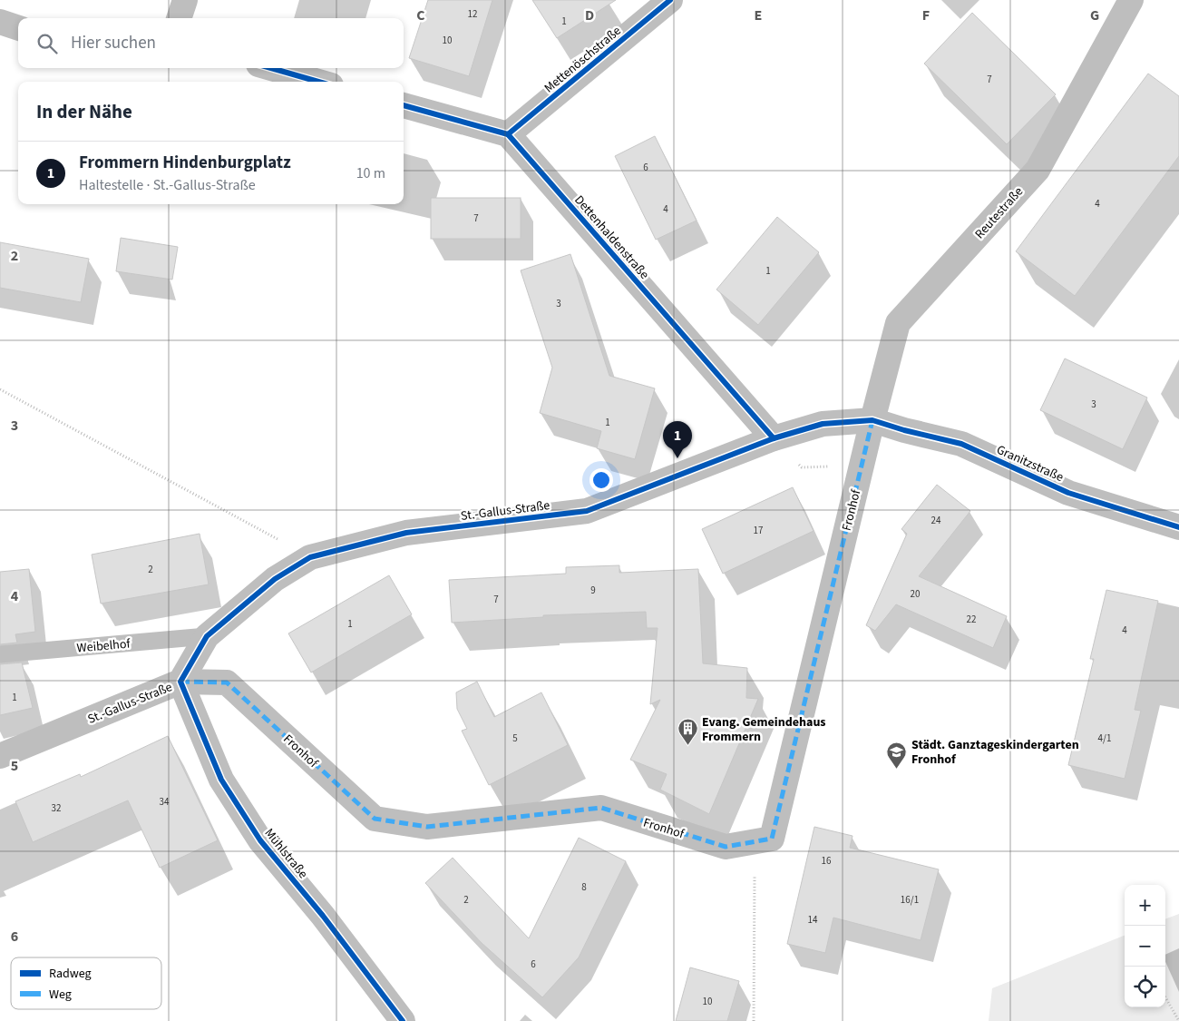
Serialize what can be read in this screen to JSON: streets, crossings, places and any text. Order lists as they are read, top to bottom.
{
  "streets": {
    "street": [
      "Mettenöschstraße",
      "Reutestraße",
      "Dettenhaldenstraße",
      "Granitzstraße",
      "St.-Gallus-Straße",
      "Fronhof",
      "Mühlstraße"
    ],
    "lane": ["Weibelhof"]
  },
  "crossings": [
    ["Mettenöschstraße", "Dettenhaldenstraße"],
    ["Reutestraße", "Granitzstraße"],
    ["Reutestraße", "St.-Gallus-Straße"],
    ["Reutestraße", "Fronhof"],
    ["Dettenhaldenstraße", "St.-Gallus-Straße"],
    ["Granitzstraße", "St.-Gallus-Straße"],
    ["Granitzstraße", "Fronhof"],
    ["St.-Gallus-Straße", "Fronhof"],
    ["St.-Gallus-Straße", "Weibelhof"],
    ["St.-Gallus-Straße", "Mühlstraße"],
    ["Fronhof", "Mühlstraße"]
  ],
  "places": {
    "building": ["Evang. Gemeindehaus Frommern"],
    "school or university": ["Städt. Ganztageskindergarten Fronhof"]
  },
  "house_numbers": [
    "12",
    "1",
    "10",
    "7",
    "6",
    "4",
    "4",
    "7",
    "1",
    "3",
    "3",
    "1",
    "24",
    "17",
    "2",
    "9",
    "20",
    "7",
    "22",
    "1",
    "4",
    "1",
    "5",
    "4/1",
    "34",
    "32",
    "16",
    "8",
    "2",
    "16/1",
    "14",
    "6",
    "10"
  ],
  "legend": ["Radweg", "Weg"],
  "page": {
    "search": "Hier suchen",
    "heading": "In der Nähe",
    "list": [
      {
        "mark": "1",
        "name": "Frommern Hindenburgplatz",
        "note": "Haltestelle · St.-Gallus-Straße",
        "value": "10 m"
      }
    ],
    "pins": "1",
    "map_buttons": ["+", "−"]
  },
  "grid": {
    "columns": [
      "C",
      "D",
      "E",
      "F",
      "G"
    ],
    "rows": [
      "2",
      "3",
      "4",
      "5",
      "6"
    ]
  }
}
